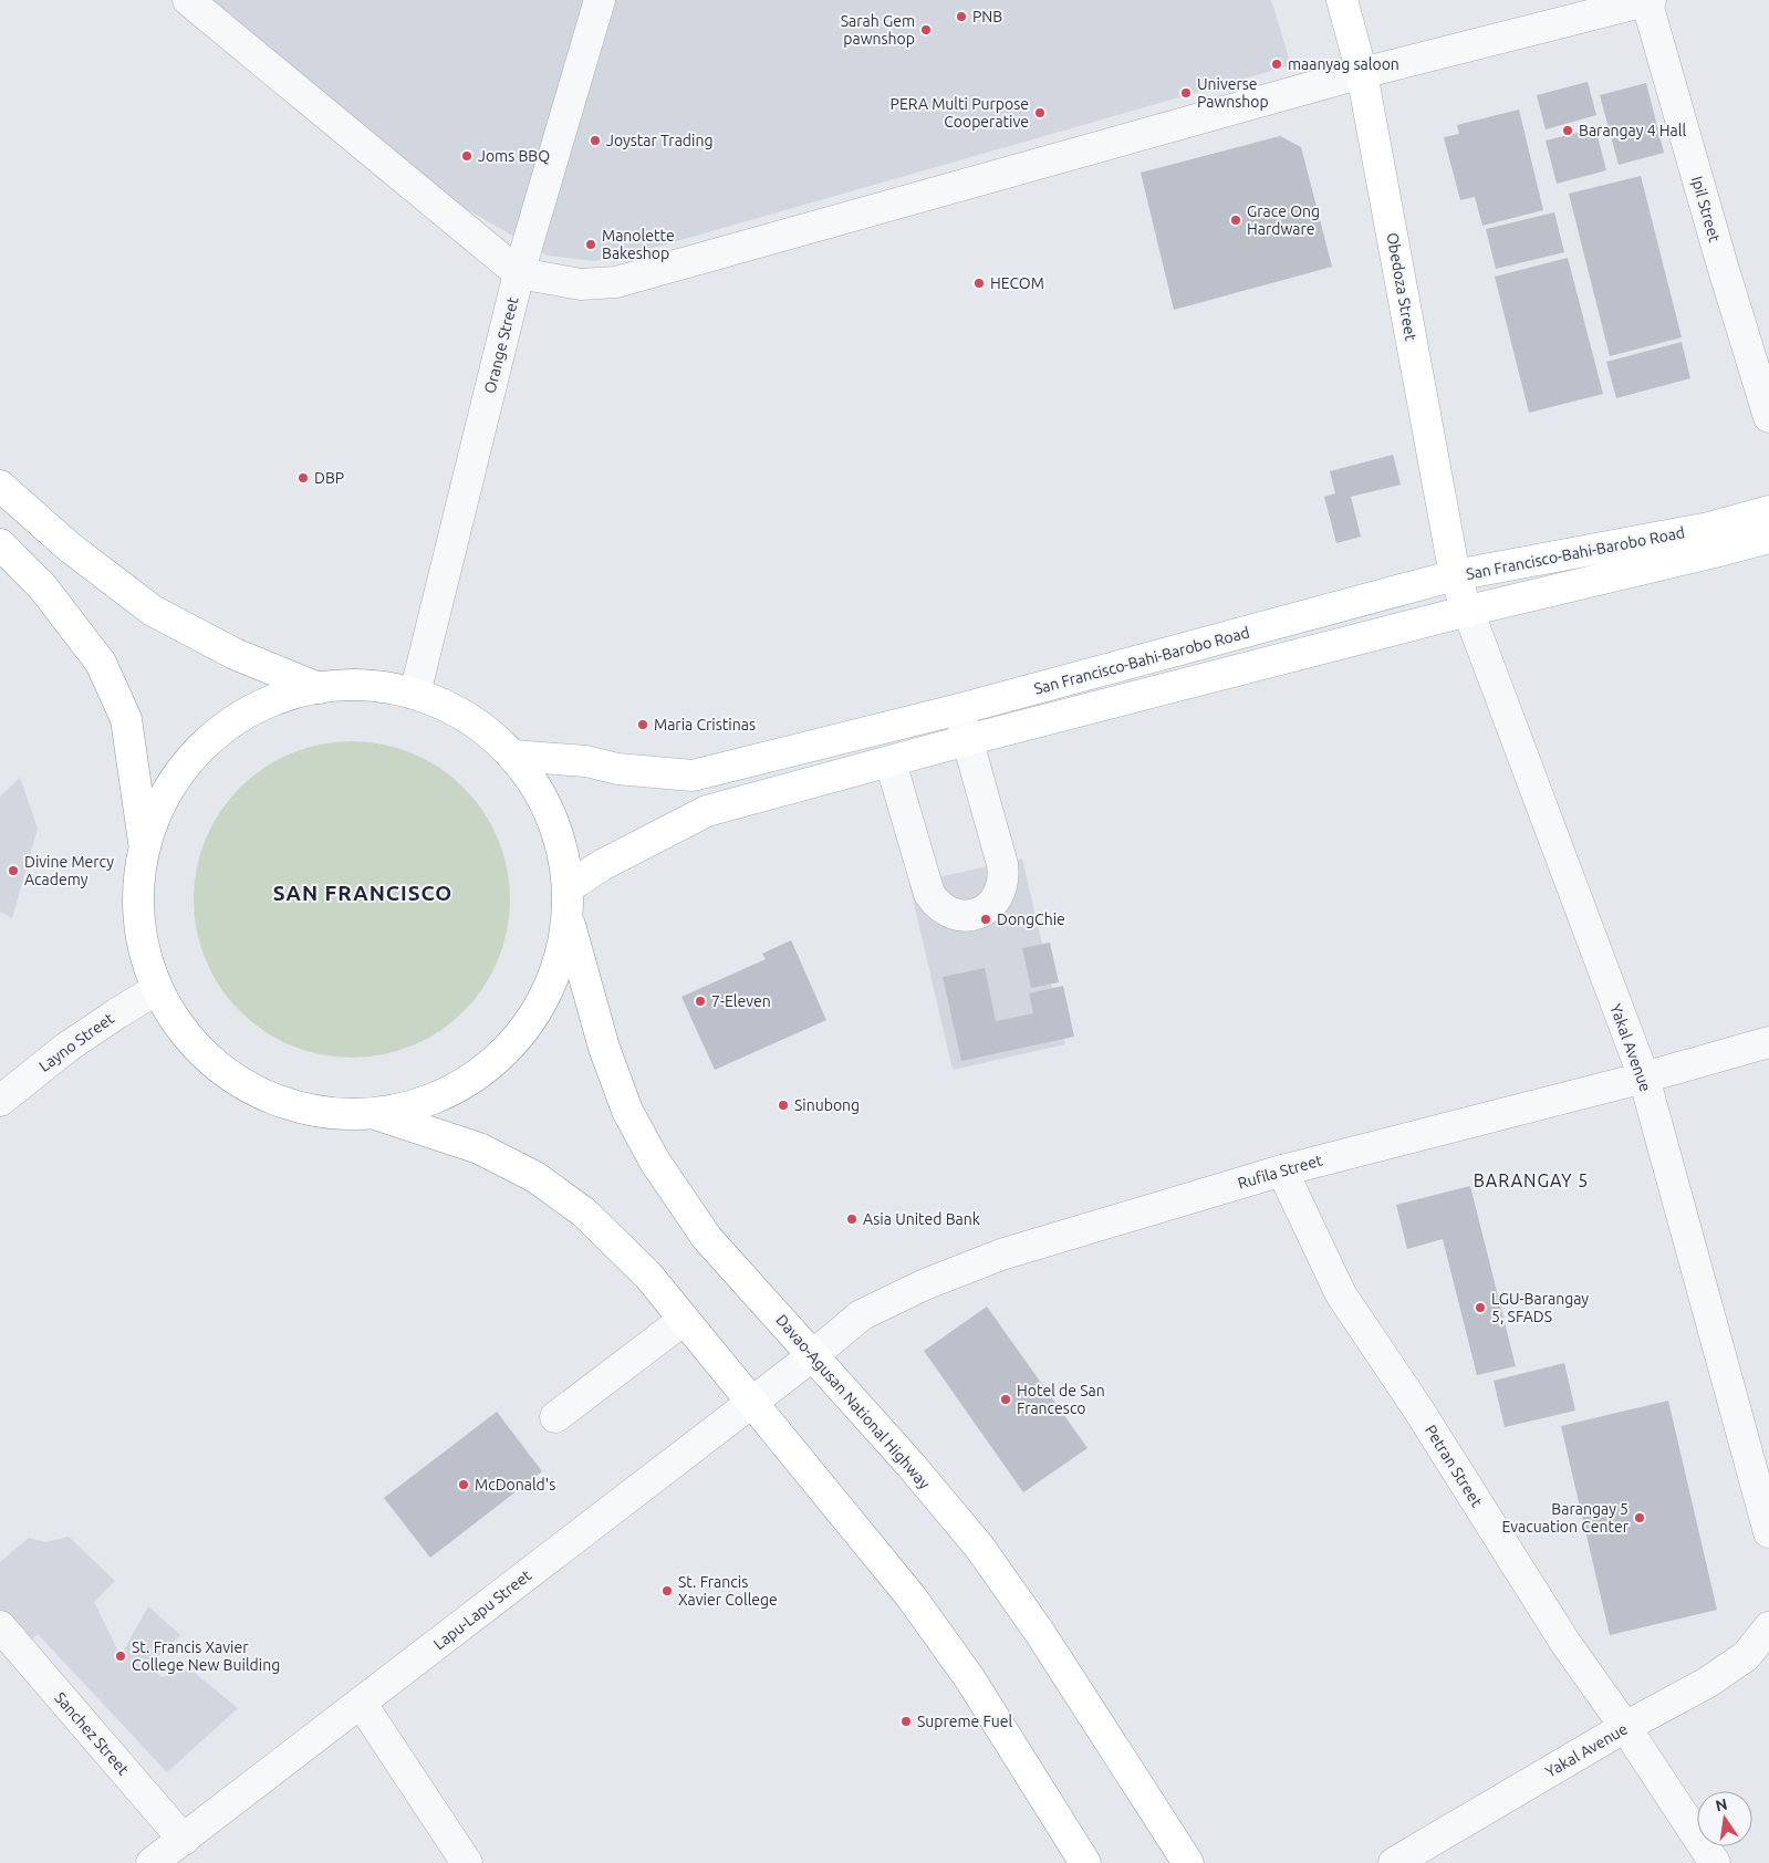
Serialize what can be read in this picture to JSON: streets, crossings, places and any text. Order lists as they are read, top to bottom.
{
  "streets": {
    "main road": [
      "Obedoza Street",
      "San Francisco-Bahi-Barobo Road",
      "Yakal Avenue",
      "Davao-Agusan National Highway"
    ],
    "street": [
      "Ipil Street",
      "Orange Street",
      "Layno Street",
      "Rufila Street",
      "Petran Street",
      "Lapu-Lapu Street",
      "Sanchez Street"
    ]
  },
  "crossings": [
    ["Obedoza Street", "San Francisco-Bahi-Barobo Road"],
    ["Obedoza Street", "Yakal Avenue"],
    ["San Francisco-Bahi-Barobo Road", "Yakal Avenue"],
    ["Yakal Avenue", "Rufila Street"],
    ["Yakal Avenue", "Petran Street"],
    ["Rufila Street", "Davao-Agusan National Highway"],
    ["Rufila Street", "Petran Street"],
    ["Rufila Street", "Lapu-Lapu Street"],
    ["Davao-Agusan National Highway", "Lapu-Lapu Street"],
    ["Lapu-Lapu Street", "Sanchez Street"]
  ],
  "districts": ["SAN FRANCISCO", "BARANGAY 5"],
  "places": [
    "PNB",
    "Sarah Gem pawnshop",
    "maanyag saloon",
    "Universe Pawnshop",
    "PERA Multi Purpose Cooperative",
    "Barangay 4 Hall",
    "Joystar Trading",
    "Joms BBQ",
    "Grace Ong Hardware",
    "Manolette Bakeshop",
    "HECOM",
    "DBP",
    "Maria Cristinas",
    "Divine Mercy Academy",
    "DongChie",
    "7-Eleven",
    "Sinubong",
    "Asia United Bank",
    "LGU-Barangay 5, SFADS",
    "Hotel de San Francesco",
    "McDonald's",
    "Barangay 5 Evacuation Center",
    "St. Francis Xavier College",
    "St. Francis Xavier College New Building",
    "Supreme Fuel"
  ],
  "north": "top"
}
